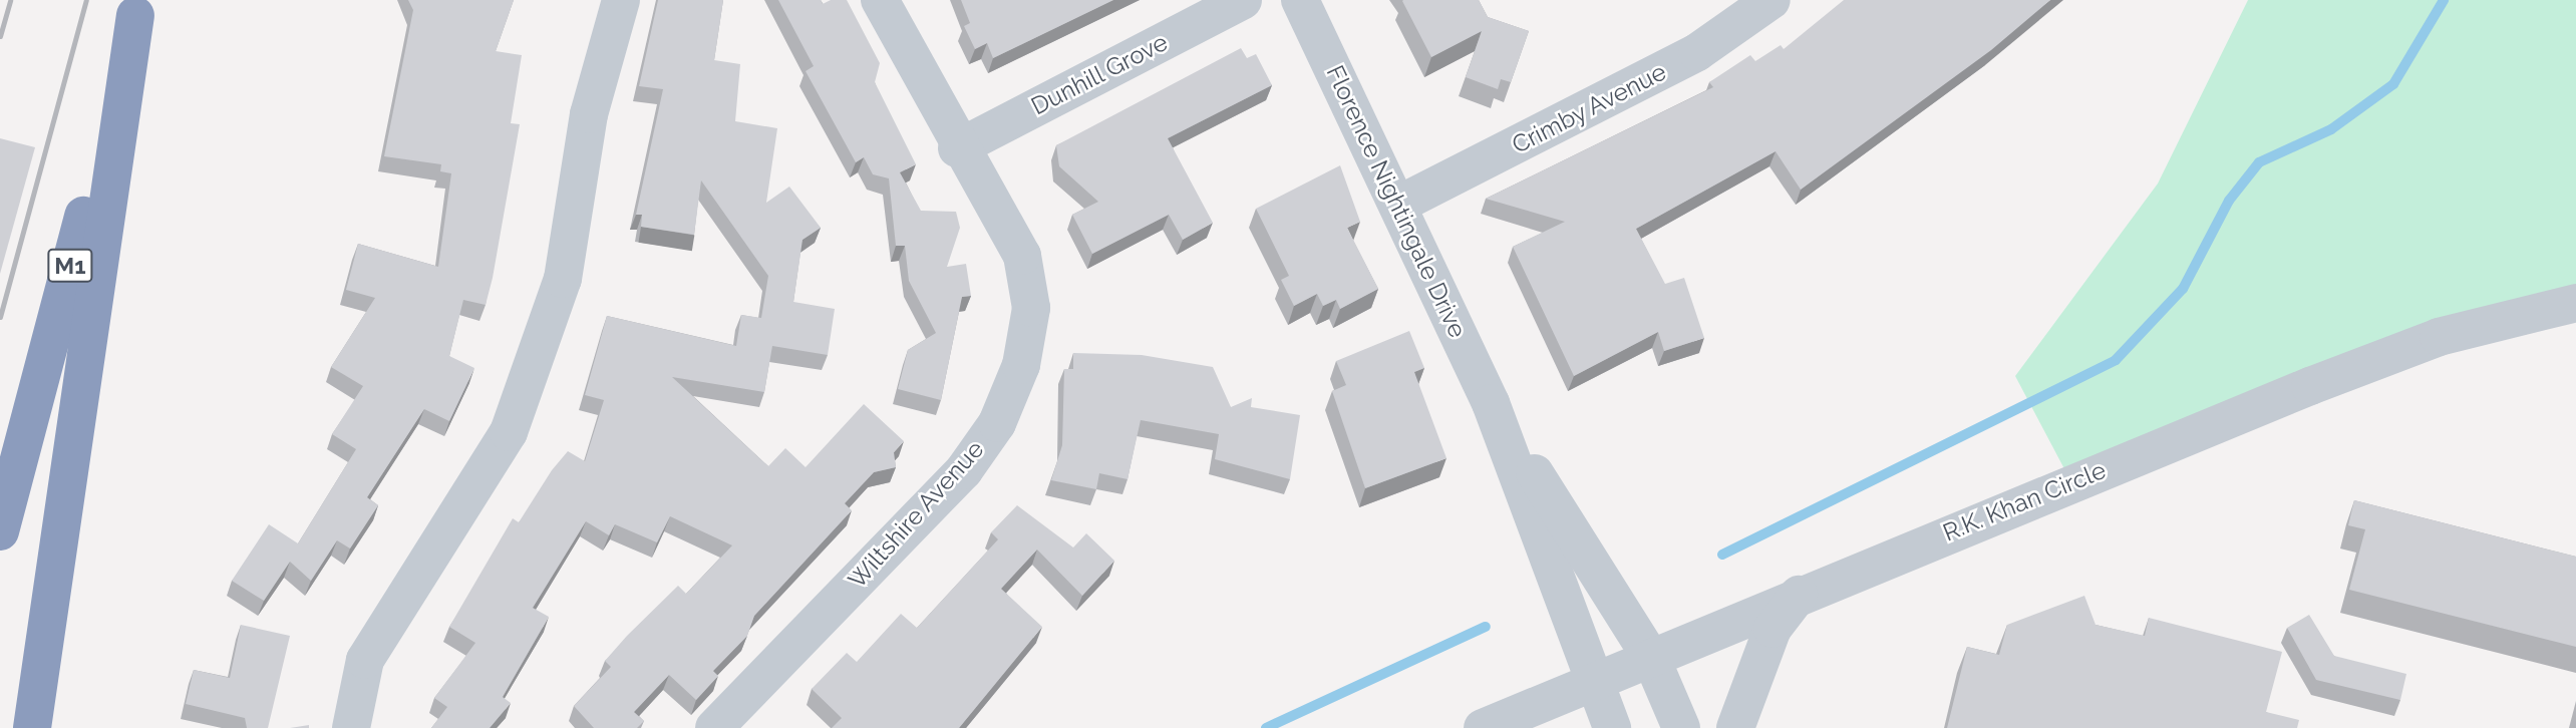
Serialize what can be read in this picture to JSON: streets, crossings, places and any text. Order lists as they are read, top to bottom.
{
  "streets": {
    "highway": ["M1"],
    "street": [
      "Dunhill Grove",
      "Crimby Avenue",
      "Florence Nightingale Drive",
      "R.K. Khan Circle",
      "Wiltshire Avenue"
    ]
  },
  "crossings": [
    ["Dunhill Grove", "Wiltshire Avenue"],
    ["Crimby Avenue", "Florence Nightingale Drive"],
    ["Florence Nightingale Drive", "R.K. Khan Circle"]
  ]
}
